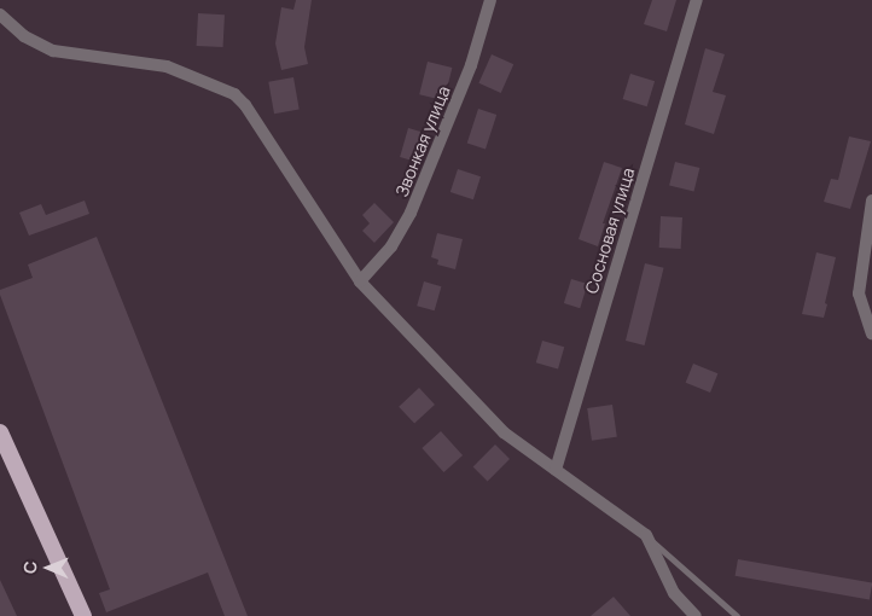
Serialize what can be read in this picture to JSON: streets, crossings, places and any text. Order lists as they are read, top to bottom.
{
  "streets": {
    "street": ["Звонкая улица", "Сосновая улица"]
  },
  "north": "left"
}
